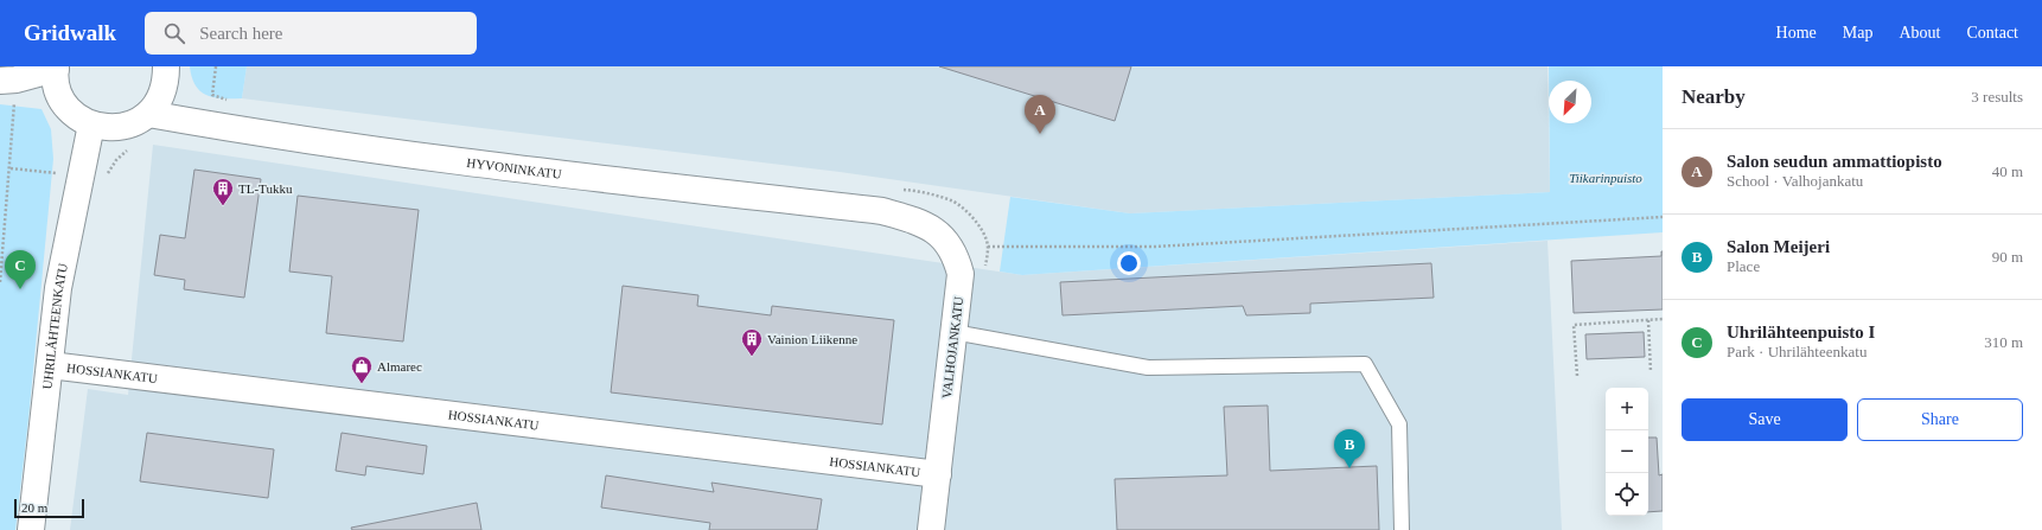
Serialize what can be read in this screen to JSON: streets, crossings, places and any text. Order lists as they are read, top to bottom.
{
  "streets": {
    "street": [
      "HYVONINKATU",
      "UHRILÄHTEENKATU",
      "VALHOJANKATU",
      "HOSSIANKATU"
    ]
  },
  "crossings": [
    ["HYVONINKATU", "VALHOJANKATU"],
    ["UHRILÄHTEENKATU", "HOSSIANKATU"],
    ["VALHOJANKATU", "HOSSIANKATU"]
  ],
  "parks": ["Tiikarinpuisto"],
  "places": {
    "building": ["TL-Tukku", "Vainion Liikenne"],
    "shop": ["Almarec"]
  },
  "scale_bar": "20 m",
  "north": "bottom left",
  "page": {
    "header": "Gridwalk",
    "search": "Search here",
    "nav": [
      "Home",
      "Map",
      "About",
      "Contact"
    ],
    "heading": ["Nearby", "3 results"],
    "pins": ["A", "C", "B"],
    "list": [
      {
        "mark": "A",
        "name": "Salon seudun ammattiopisto",
        "note": "School · Valhojankatu",
        "value": "40 m"
      },
      {
        "mark": "B",
        "name": "Salon Meijeri",
        "note": "Place",
        "value": "90 m"
      },
      {
        "mark": "C",
        "name": "Uhrilähteenpuisto I",
        "note": "Park · Uhrilähteenkatu",
        "value": "310 m"
      }
    ],
    "buttons": ["Save", "Share"],
    "map_buttons": ["+", "−"],
    "scale": "20 m"
  }
}
